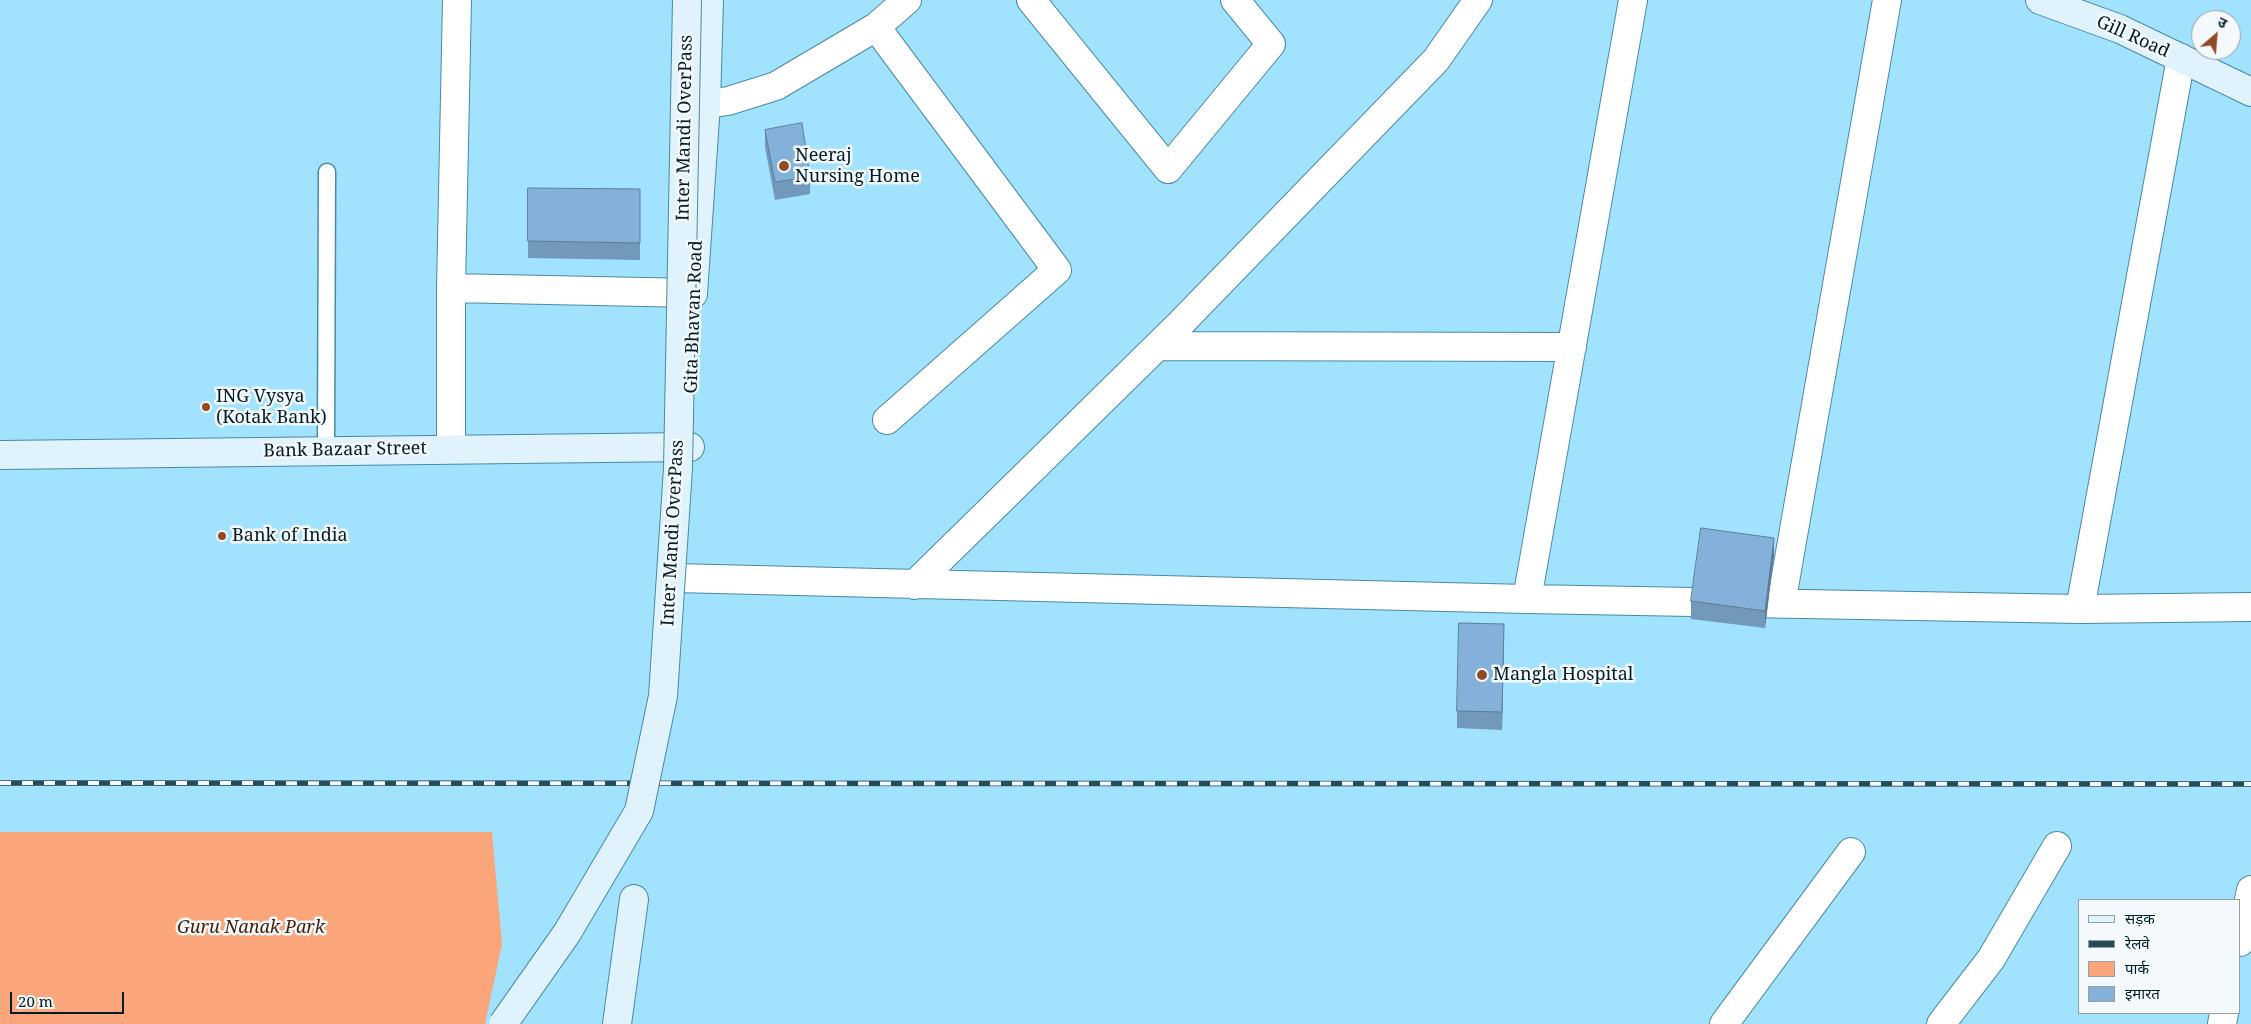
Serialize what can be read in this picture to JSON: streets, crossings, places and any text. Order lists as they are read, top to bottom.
{
  "streets": {
    "street": [
      "Gill Road",
      "Inter Mandi OverPass",
      "Gita Bhavan Road",
      "Bank Bazaar Street"
    ]
  },
  "crossings": [
    ["Gita Bhavan Road", "Bank Bazaar Street"]
  ],
  "parks": ["Guru Nanak Park"],
  "places": [
    "Neeraj Nursing Home",
    "ING Vysya (Kotak Bank)",
    "Bank of India",
    "Mangla Hospital"
  ],
  "legend": [
    "सड़क",
    "रेलवे",
    "पार्क",
    "इमारत"
  ],
  "scale_bar": "20 m",
  "north": "top right"
}
